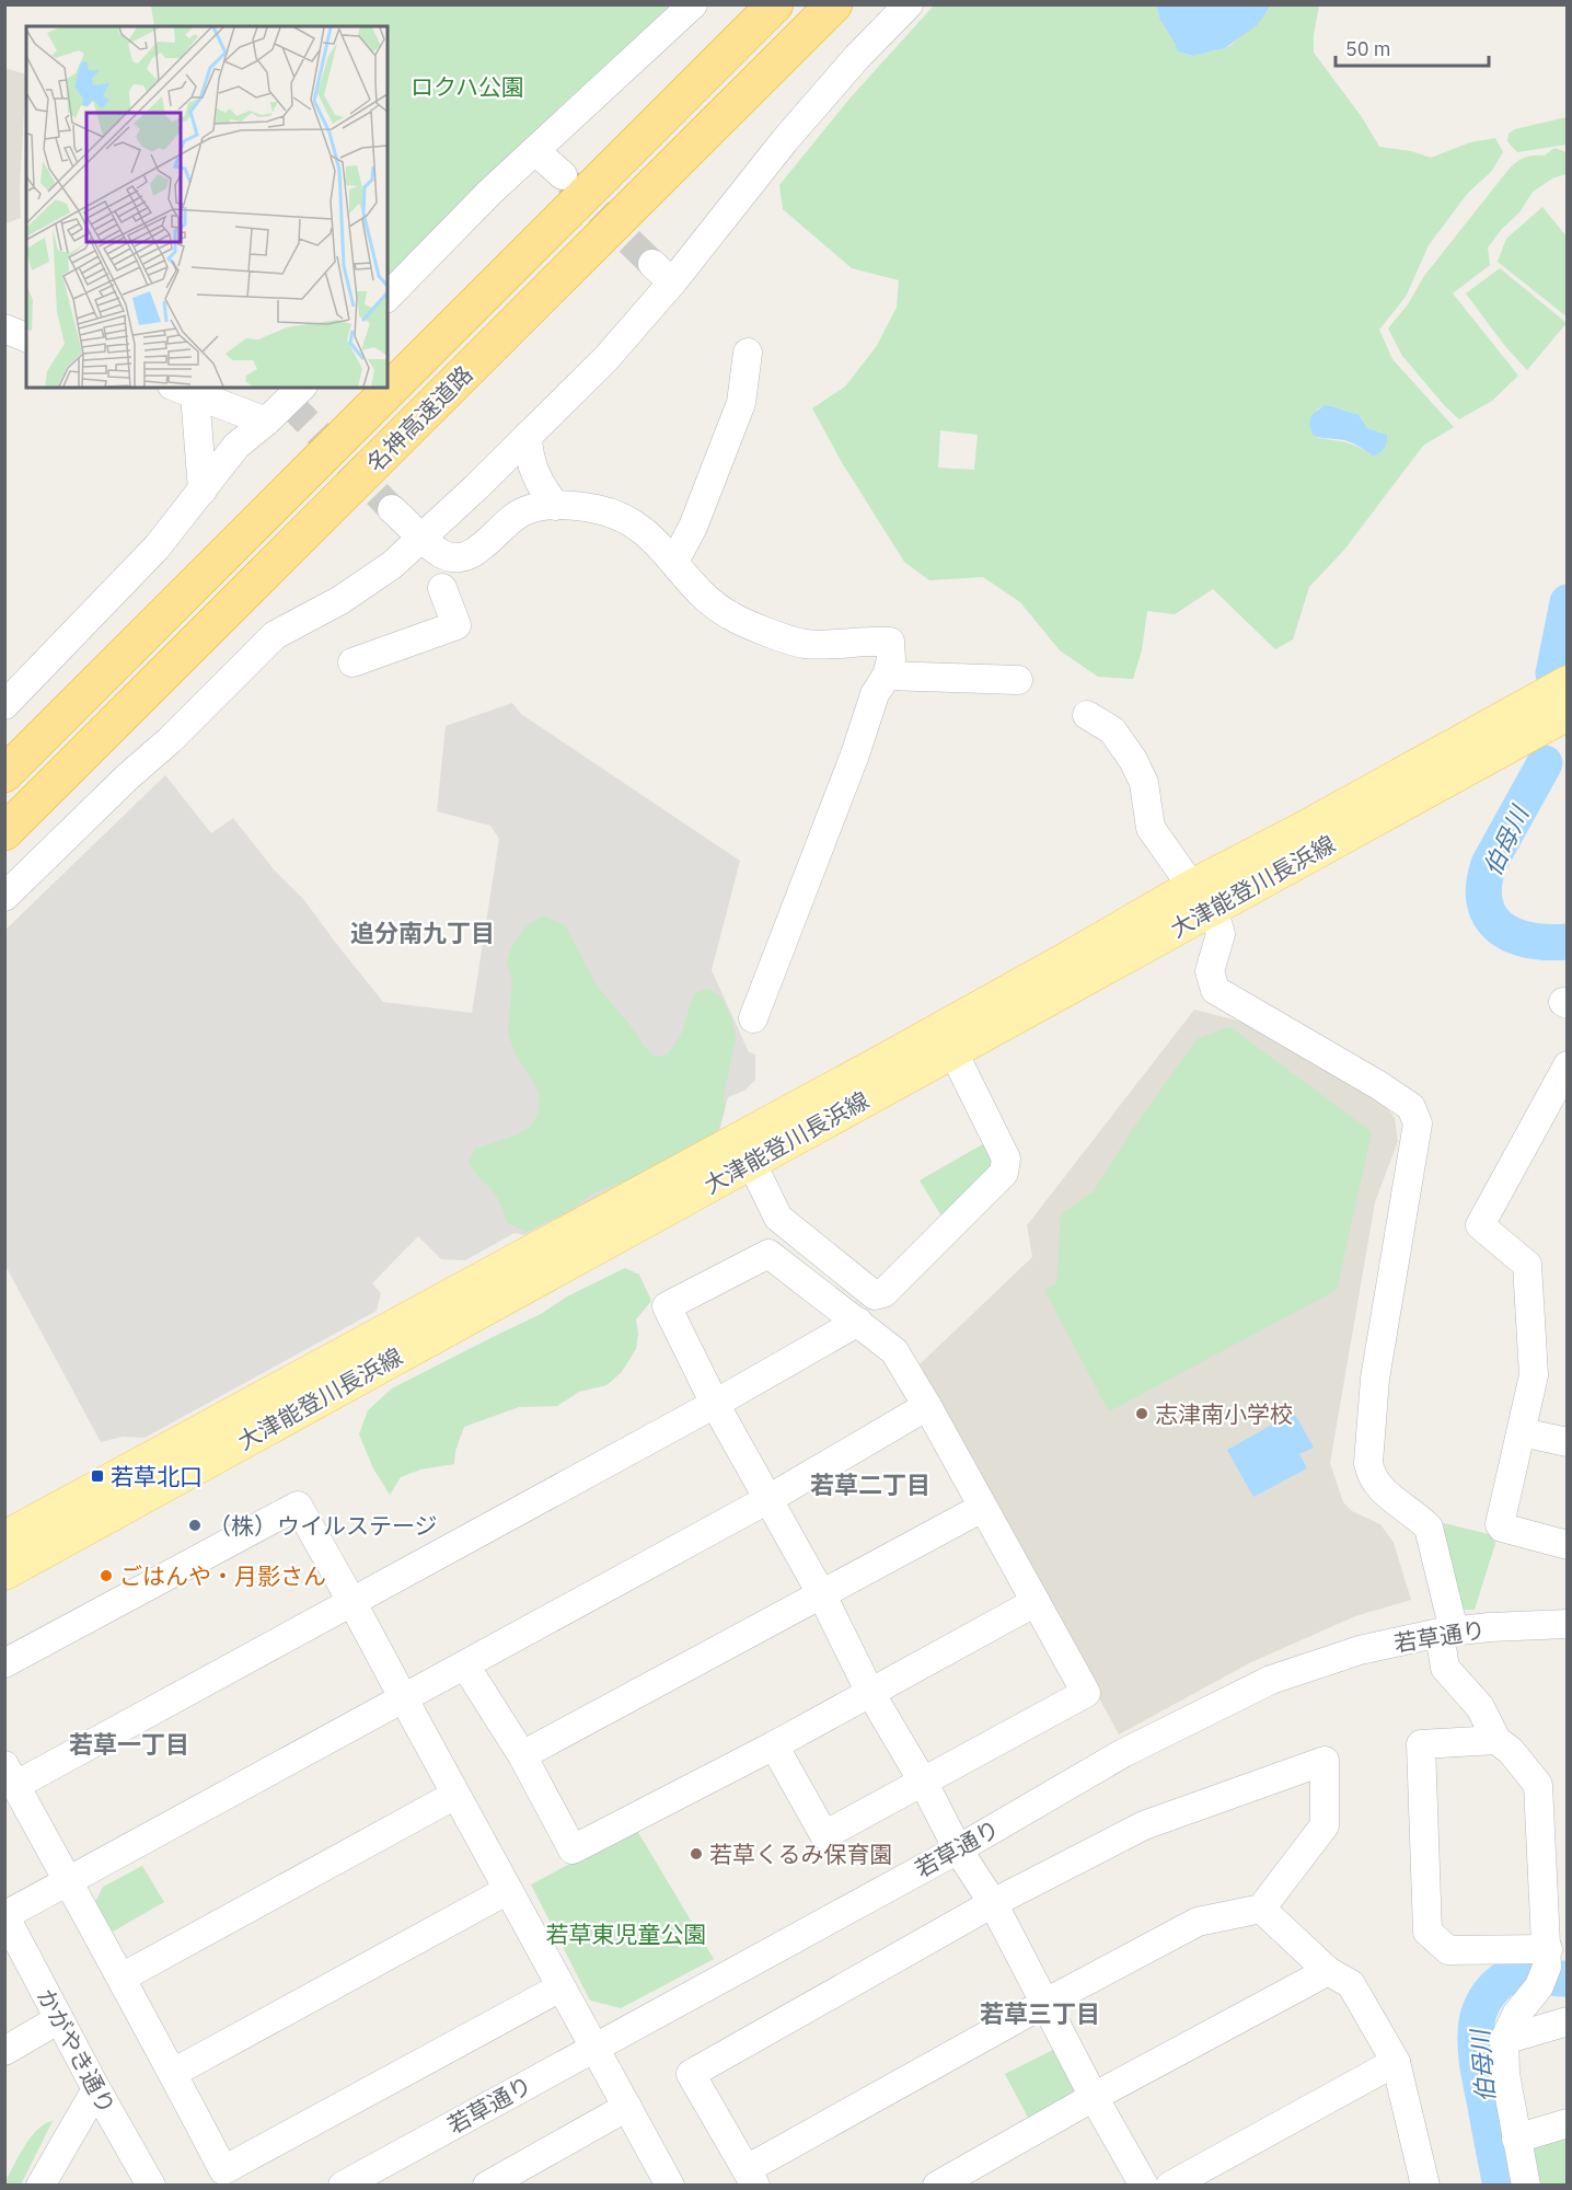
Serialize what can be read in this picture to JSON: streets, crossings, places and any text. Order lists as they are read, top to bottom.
{
  "streets": {
    "highway": ["名神高速道路"],
    "main road": ["大津能登川長浜線"],
    "street": ["若草通り", "かがやき通り"]
  },
  "districts": [
    "追分南九丁目",
    "若草二丁目",
    "若草一丁目",
    "若草三丁目"
  ],
  "water": ["伯母川"],
  "parks": ["ロクハ公園", "若草東児童公園"],
  "places": {
    "other": [
      "志津南小学校",
      "（株）ウイルステージ",
      "ごはんや・月影さん",
      "若草くるみ保育園"
    ],
    "transit": ["若草北口"]
  },
  "scale_bar": "50 m"
}
